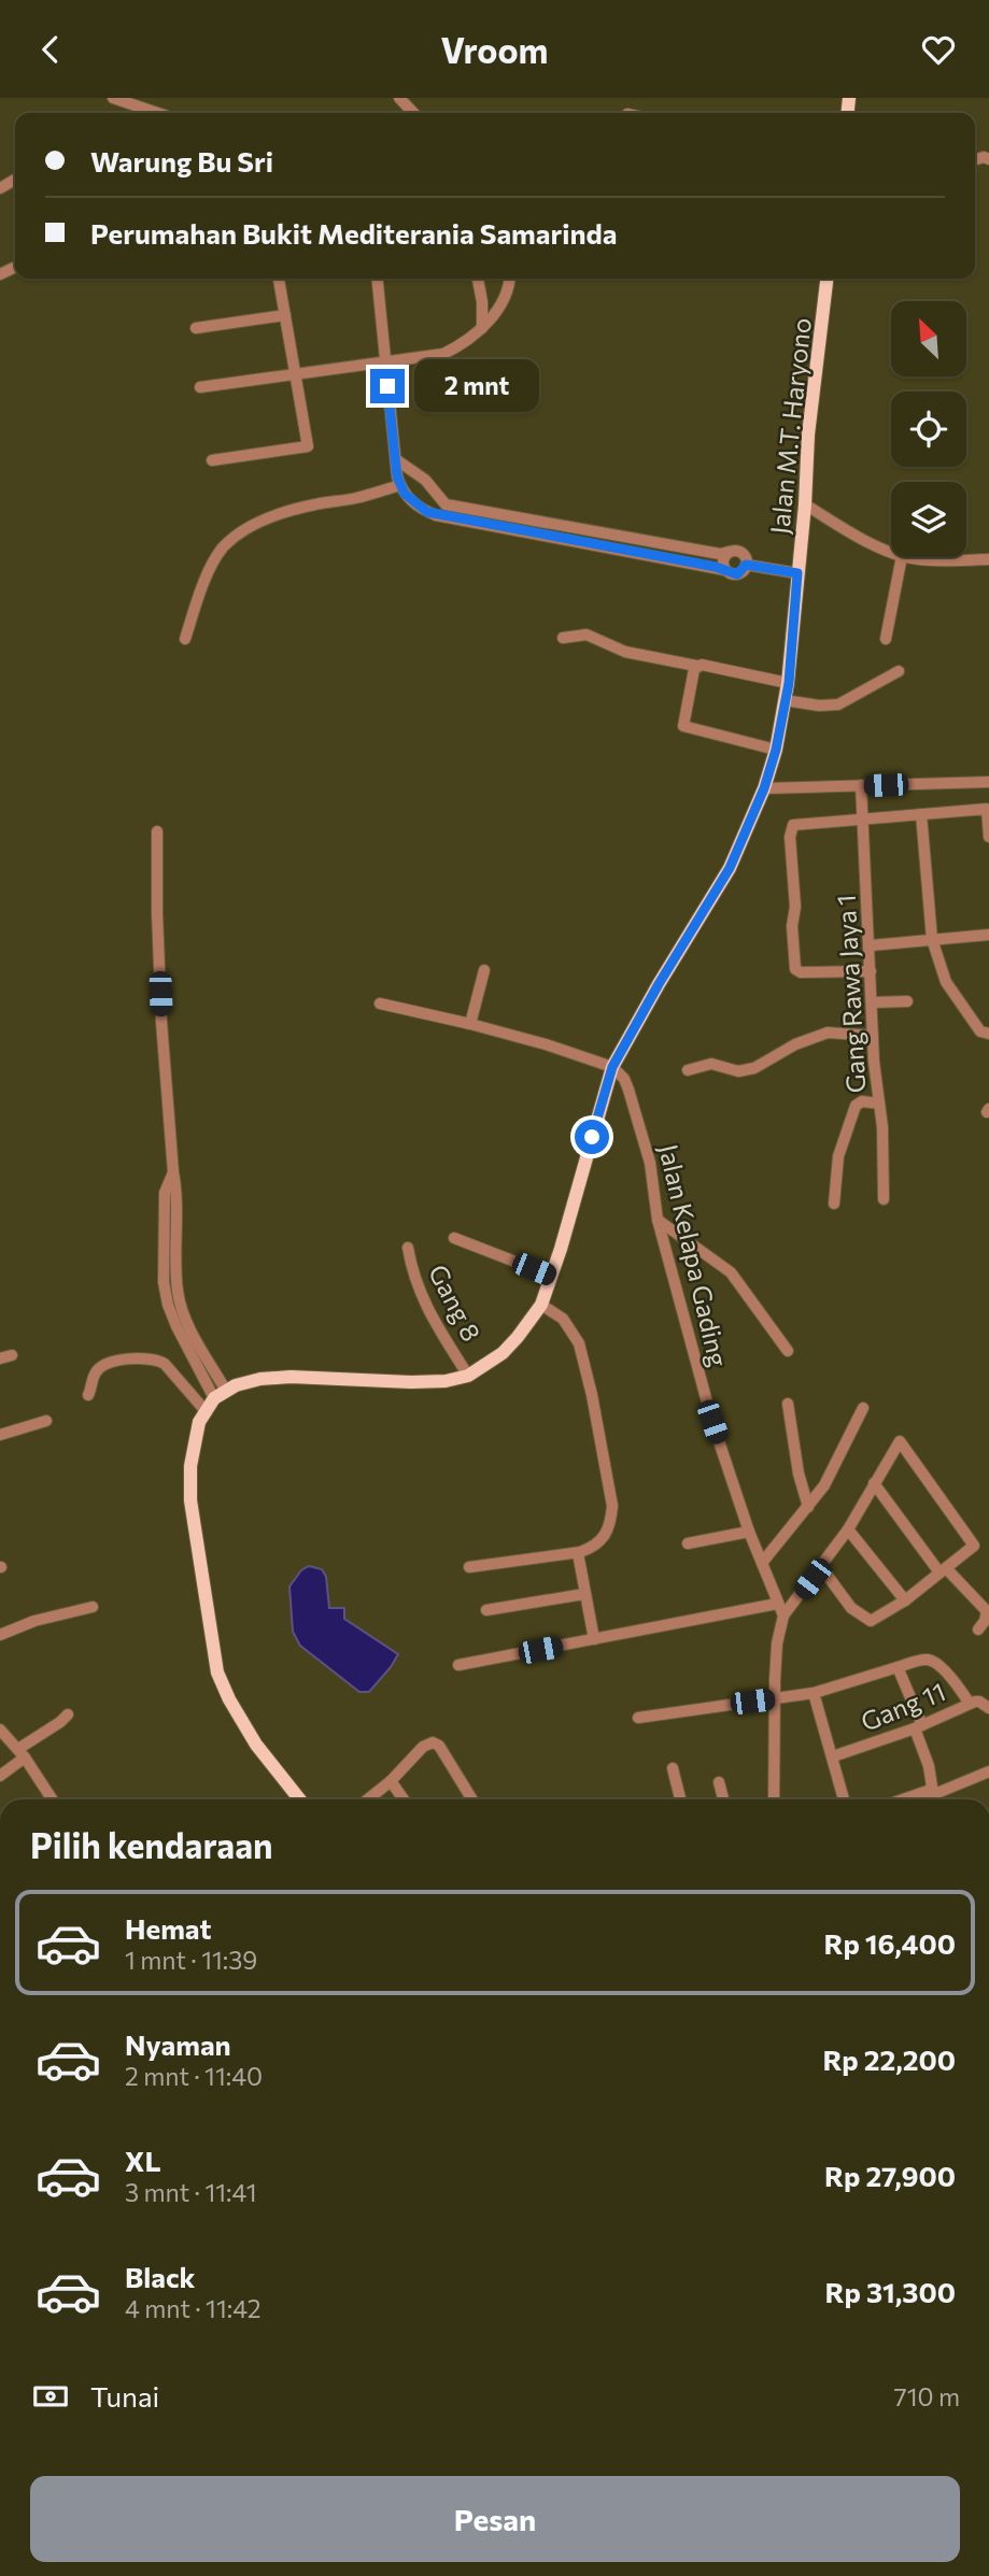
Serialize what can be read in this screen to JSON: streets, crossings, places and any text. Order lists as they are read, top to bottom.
{
  "streets": {
    "main road": ["Jalan M.T. Haryono"],
    "street": [
      "Gang Rawa Jaya 1",
      "Jalan Kelapa Gading",
      "Gang 8",
      "Gang 11"
    ]
  },
  "crossings": [
    ["Jalan M.T. Haryono", "Jalan Kelapa Gading"],
    ["Jalan M.T. Haryono", "Gang 8"]
  ],
  "north": "top left",
  "page": {
    "header": "Vroom",
    "banner": ["Warung Bu Sri", "Perumahan Bukit Mediterania Samarinda"],
    "bubble": "2 mnt",
    "heading": "Pilih kendaraan",
    "list": [
      {
        "name": "Hemat",
        "note": "1 mnt · 11:39",
        "value": "Rp 16,400"
      },
      {
        "name": "Nyaman",
        "note": "2 mnt · 11:40",
        "value": "Rp 22,200"
      },
      {
        "name": "XL",
        "note": "3 mnt · 11:41",
        "value": "Rp 27,900"
      },
      {
        "name": "Black",
        "note": "4 mnt · 11:42",
        "value": "Rp 31,300"
      }
    ],
    "pay": ["Tunai", "710 m"],
    "buttons": "Pesan"
  }
}
